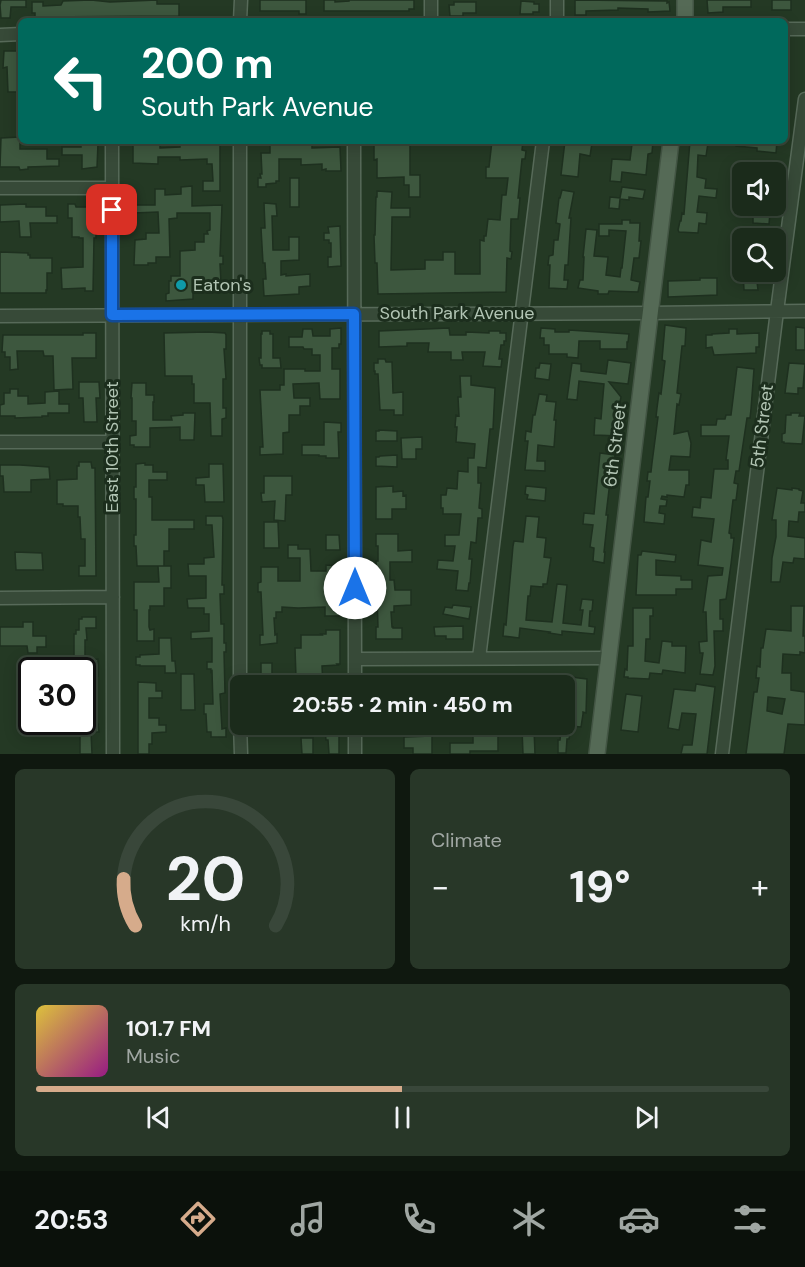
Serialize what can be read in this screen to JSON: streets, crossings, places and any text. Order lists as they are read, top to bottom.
{
  "streets": {
    "main road": ["6th Street"],
    "street": ["South Park Avenue", "5th Street", "East 10th Street"]
  },
  "crossings": [
    ["South Park Avenue", "5th Street"],
    ["South Park Avenue", "6th Street"],
    ["South Park Avenue", "East 10th Street"]
  ],
  "places": ["Eaton's"],
  "page": {
    "turn": ["200 m", "South Park Avenue"],
    "limit": "30",
    "trip": "20:55 · 2 min · 450 m",
    "tile": "Climate",
    "heat": ["−", "19°", "+"],
    "song": ["101.7 FM", "Music"],
    "tabs": "20:53",
    "gauge": ["20", "km/h"]
  }
}
